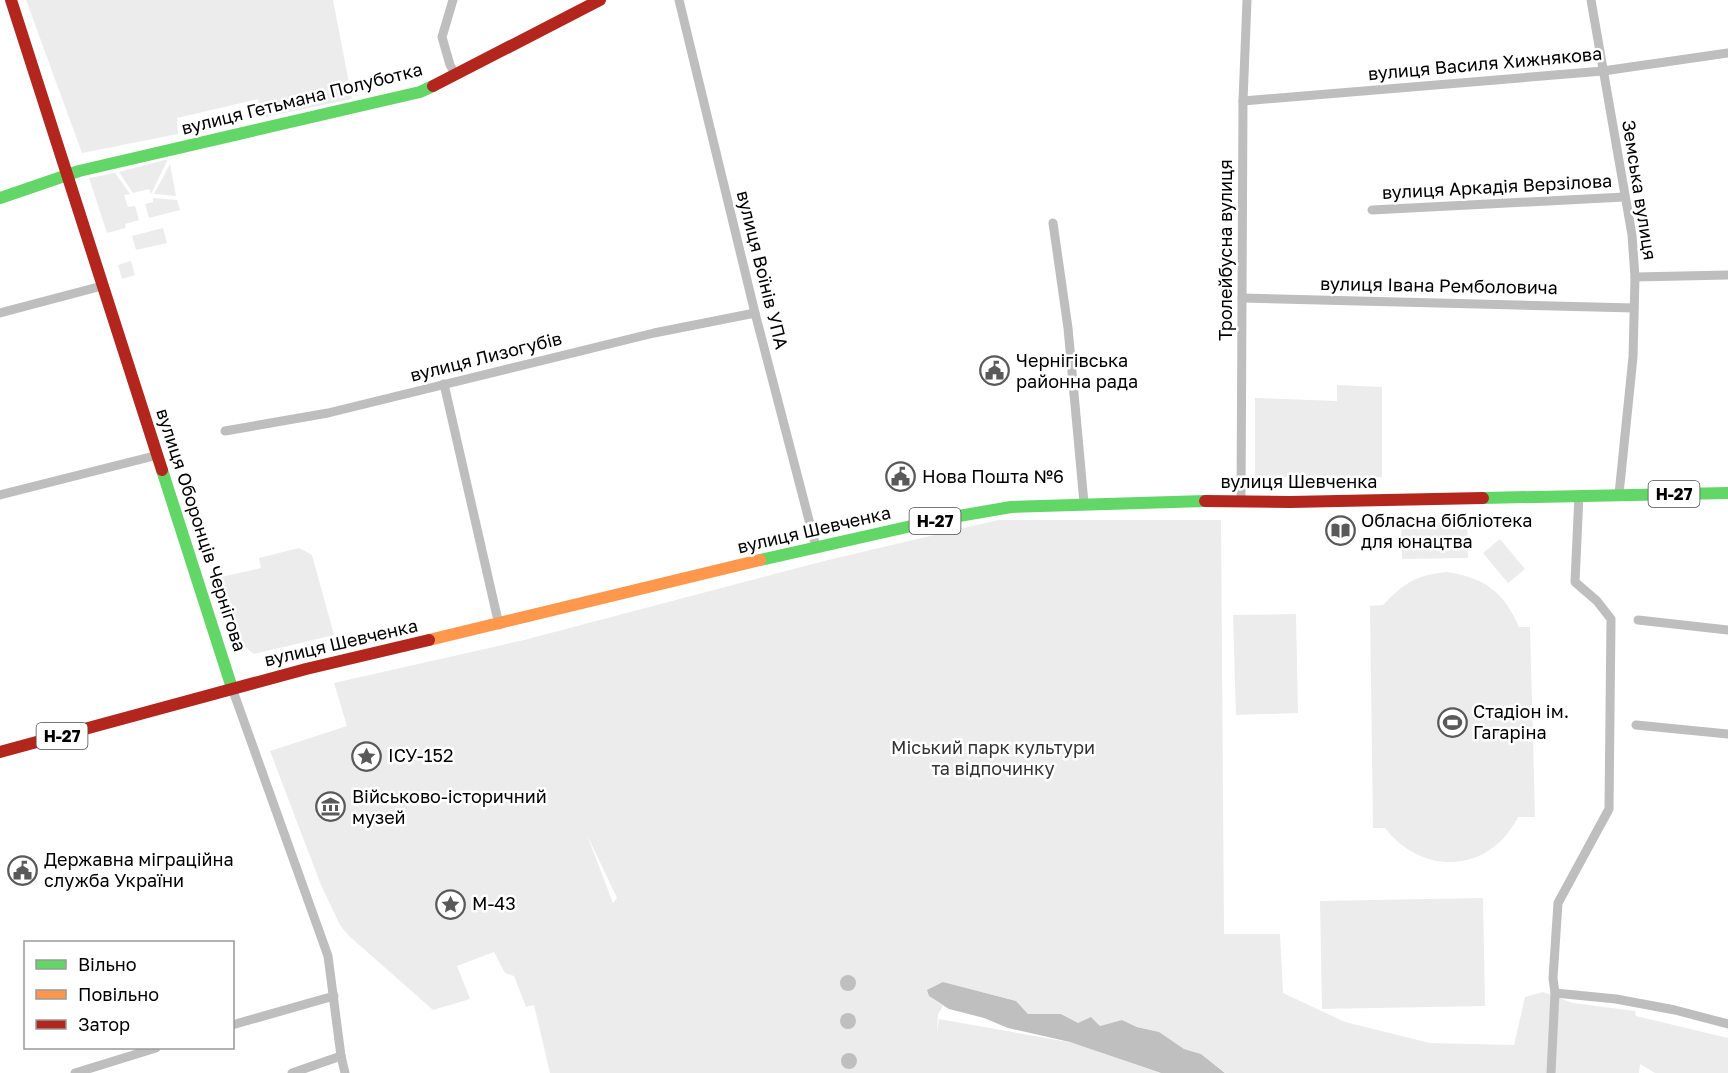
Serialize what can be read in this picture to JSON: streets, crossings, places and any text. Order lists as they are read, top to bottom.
{
  "streets": {
    "main road": [
      "вулиця Гетьмана Полуботка",
      "вулиця Шевченка",
      "Н-27",
      "вулиця Оборонців Чернігова"
    ],
    "street": [
      "вулиця Василя Хижнякова",
      "вулиця Аркадія Верзілова",
      "Земська вулиця",
      "Тролейбусна вулиця",
      "вулиця Воїнів УПА",
      "вулиця Івана Ремболовича",
      "вулиця Лизогубів"
    ]
  },
  "crossings": [
    ["вулиця Василя Хижнякова", "Земська вулиця"],
    ["вулиця Василя Хижнякова", "Тролейбусна вулиця"],
    ["вулиця Гетьмана Полуботка", "вулиця Оборонців Чернігова"],
    ["вулиця Аркадія Верзілова", "Земська вулиця"],
    ["Земська вулиця", "вулиця Івана Ремболовича"],
    ["Земська вулиця", "вулиця Шевченка"],
    ["Тролейбусна вулиця", "вулиця Івана Ремболовича"],
    ["Тролейбусна вулиця", "вулиця Шевченка"],
    ["вулиця Воїнів УПА", "вулиця Лизогубів"],
    ["вулиця Воїнів УПА", "вулиця Шевченка"],
    ["вулиця Шевченка", "вулиця Оборонців Чернігова"]
  ],
  "parks": ["Міський парк культури та відпочинку"],
  "places": {
    "public building": ["Чернігівська районна рада", "Нова Пошта №6", "Державна міграційна служба України"],
    "library": ["Обласна бібліотека для юнацтва"],
    "sports": ["Стадіон ім. Гагаріна"],
    "place": ["ІСУ-152", "М-43"],
    "museum": ["Військово-історичний музей"]
  },
  "legend": ["Вільно", "Повільно", "Затор"]
}
